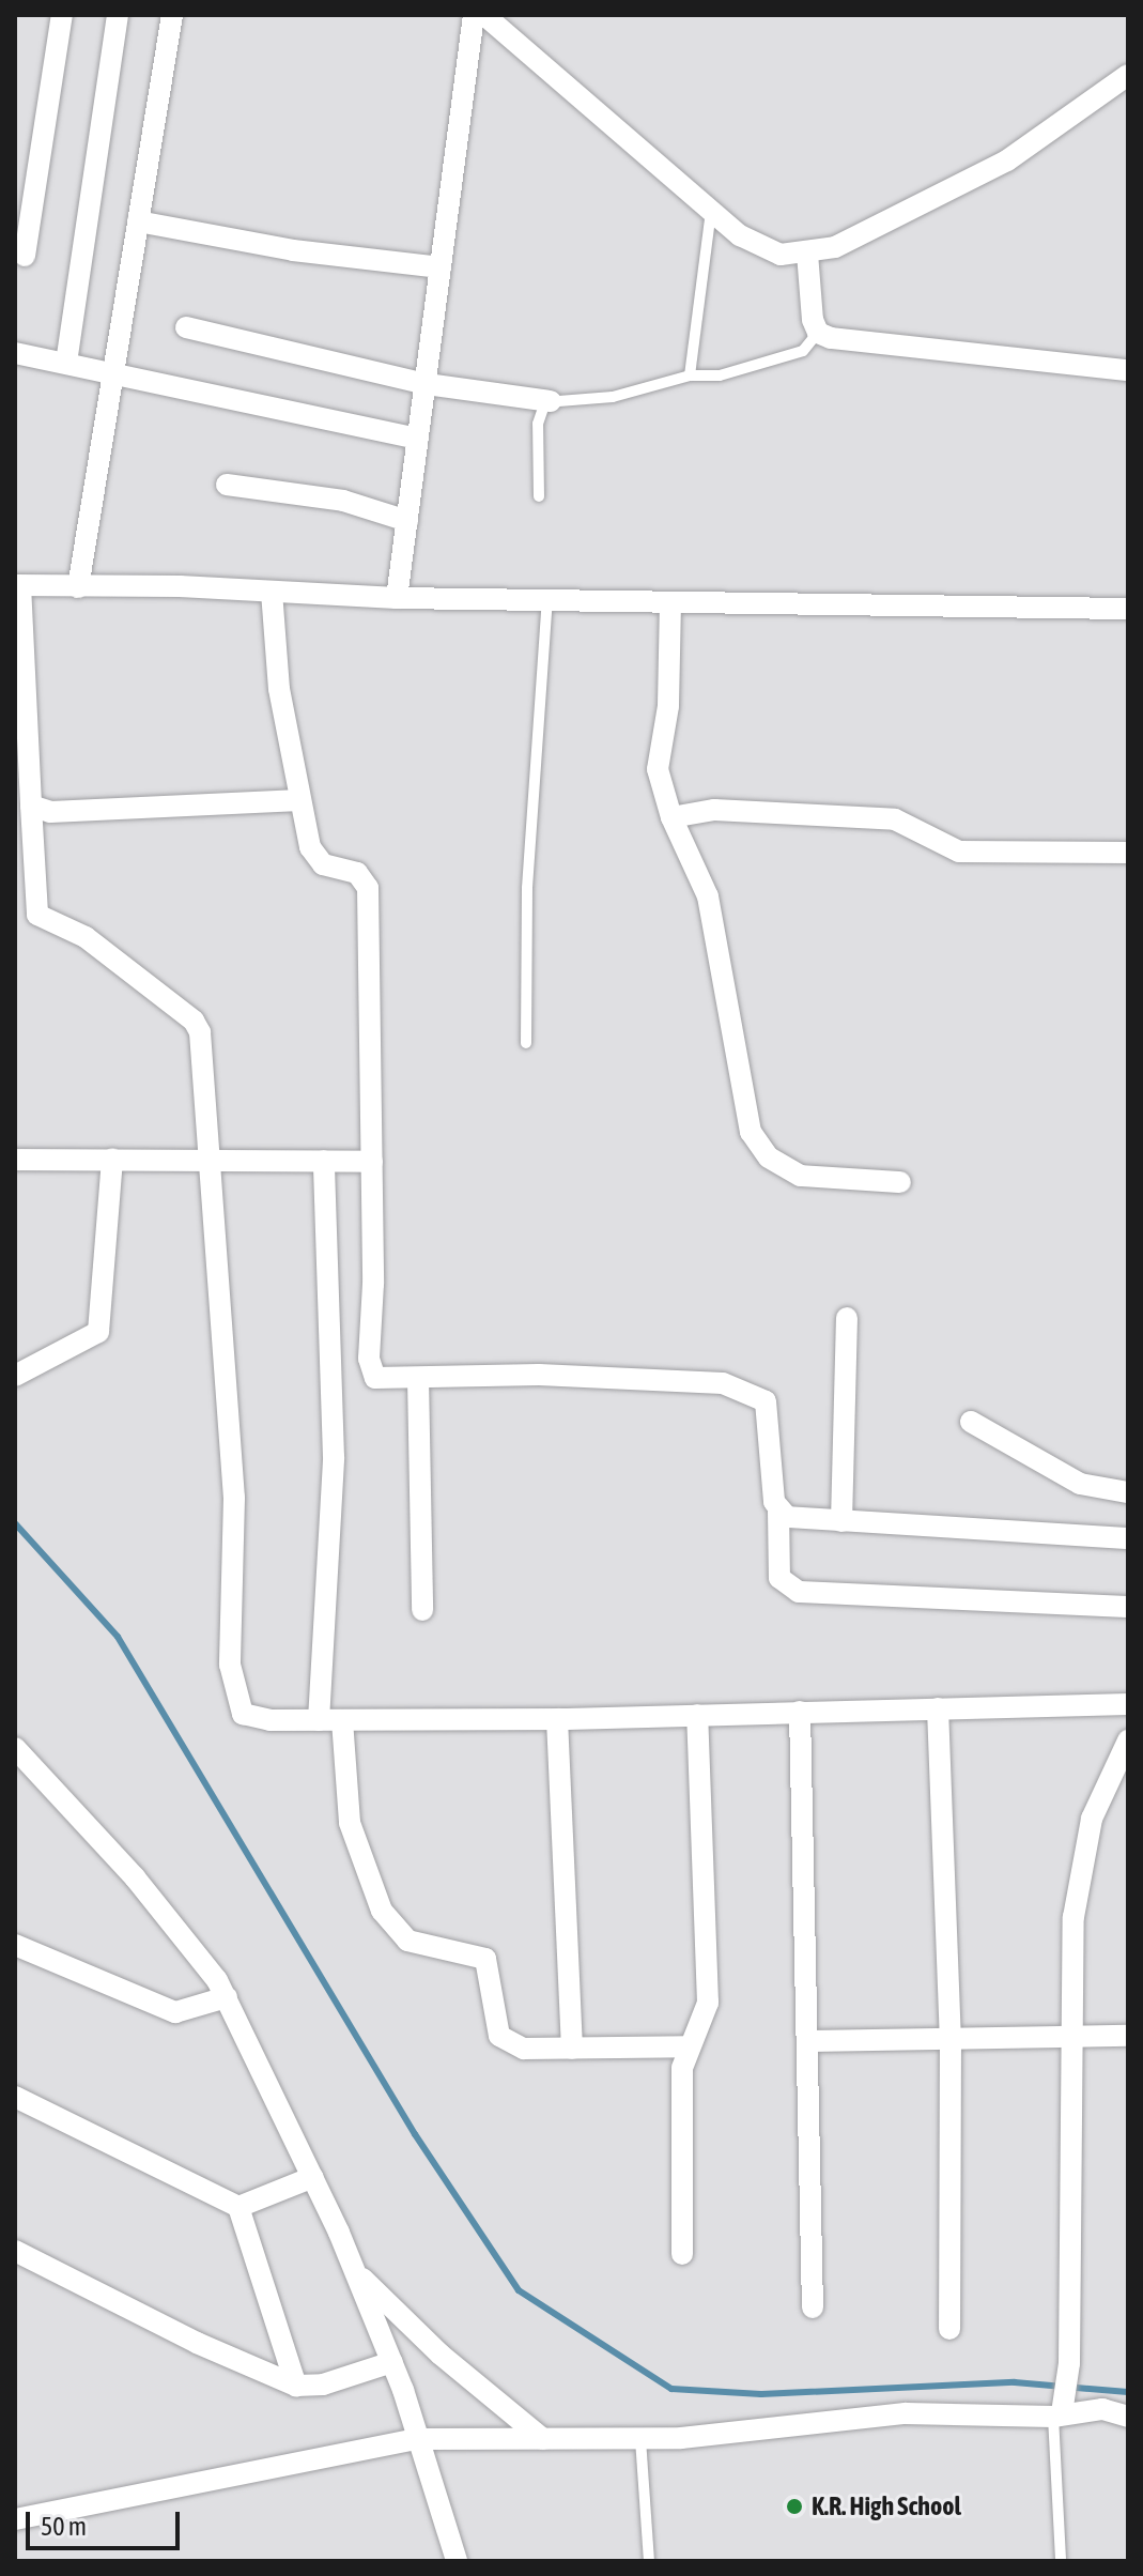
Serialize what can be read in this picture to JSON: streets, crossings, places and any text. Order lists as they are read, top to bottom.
{
  "places": ["K.R. High School"],
  "scale_bar": "50 m"
}
